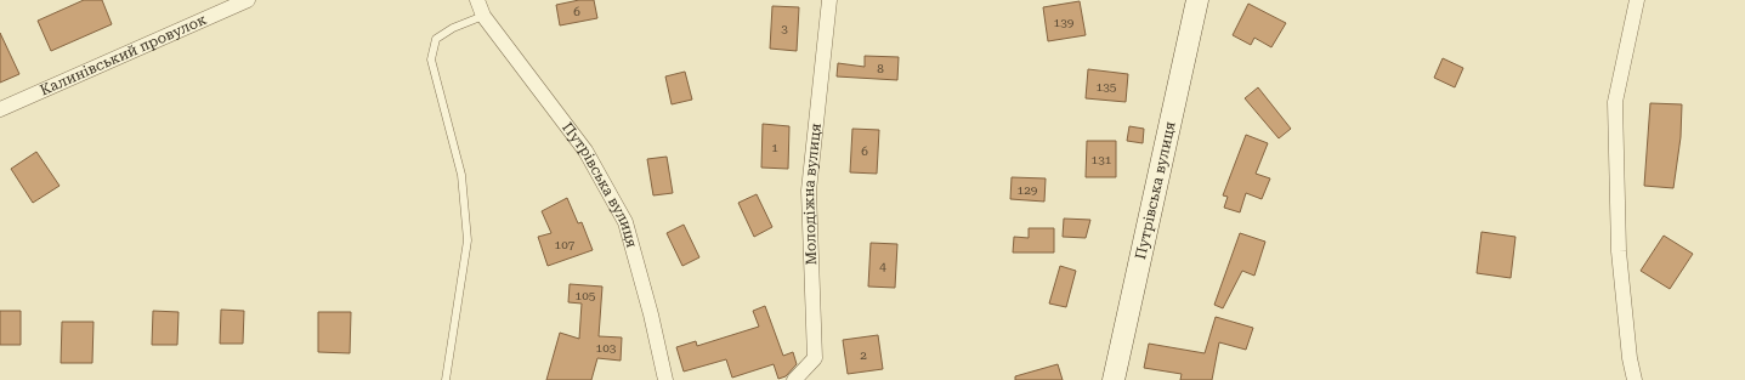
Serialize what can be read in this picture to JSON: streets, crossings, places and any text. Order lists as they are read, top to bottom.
{
  "streets": {
    "main road": ["Путрівська вулиця"],
    "street": ["Калинівський провулок", "Молодіжна вулиця"]
  },
  "house_numbers": [
    "6",
    "139",
    "3",
    "8",
    "135",
    "1",
    "6",
    "131",
    "129",
    "107",
    "4",
    "105",
    "103",
    "2"
  ]
}
